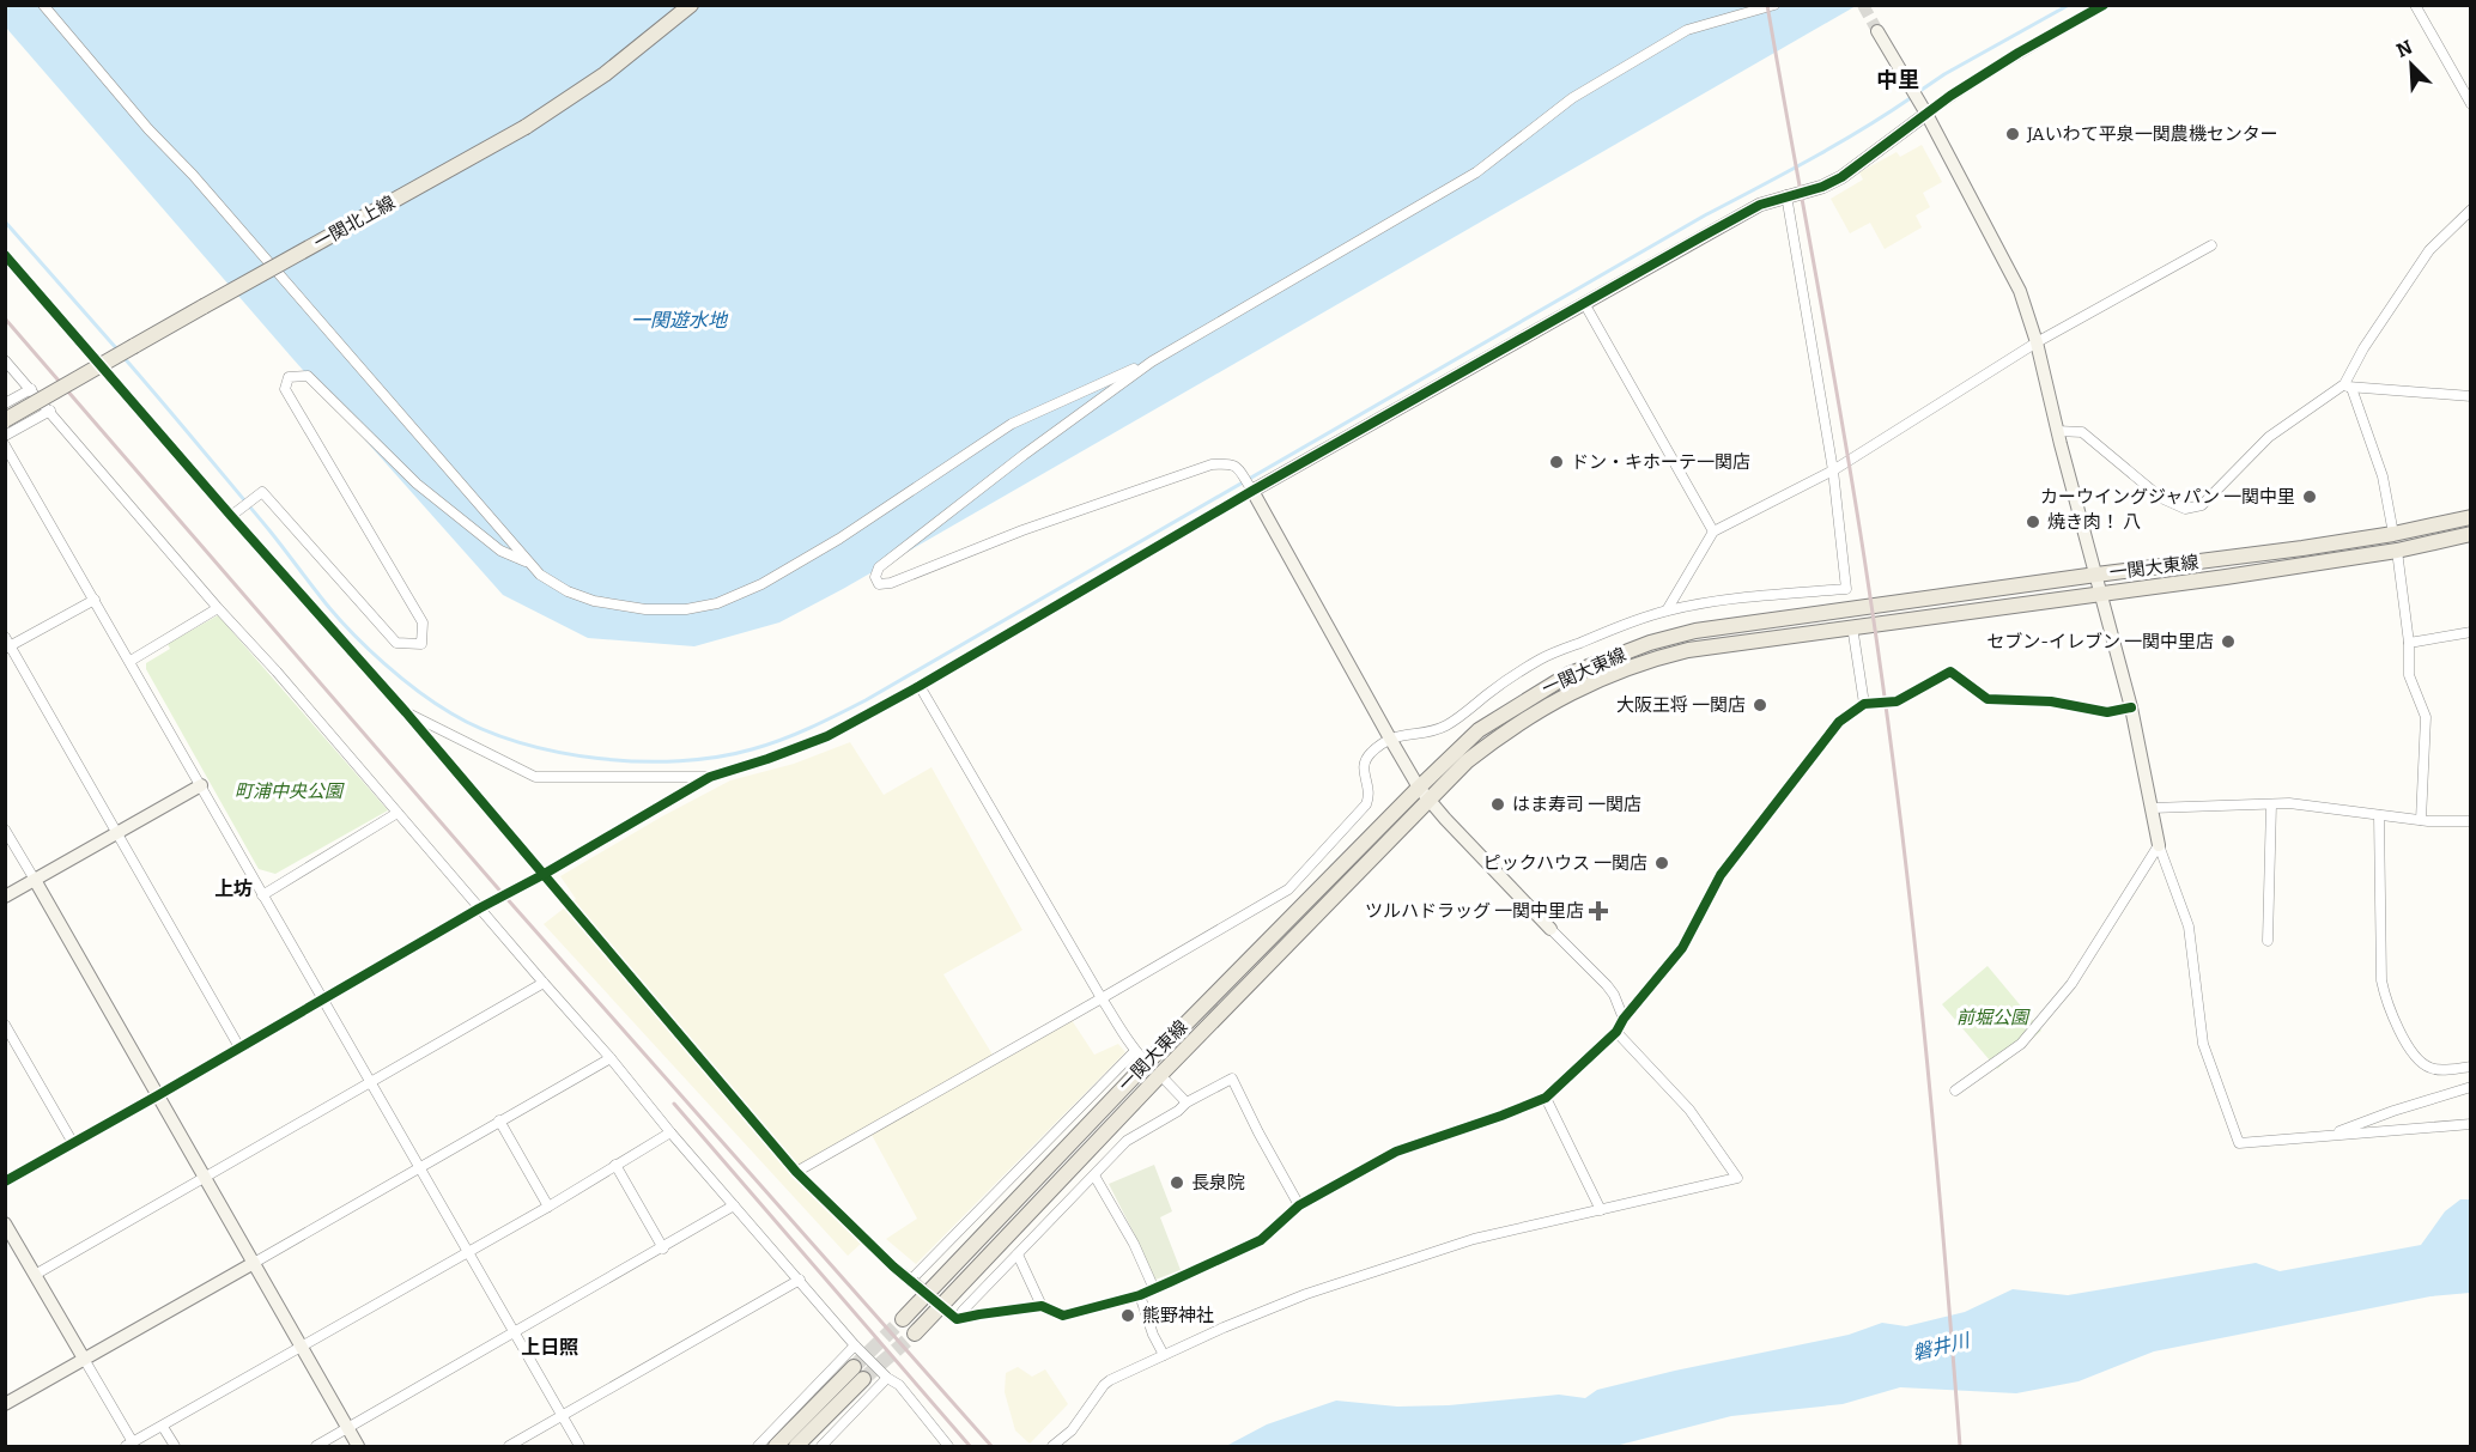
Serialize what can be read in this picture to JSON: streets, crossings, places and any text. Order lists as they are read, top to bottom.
{
  "streets": {
    "main road": ["一関北上線", "一関大東線"]
  },
  "districts": ["中里", "上坊", "上日照"],
  "water": ["一関遊水地", "磐井川"],
  "parks": ["町浦中央公園", "前堀公園"],
  "places": {
    "other": [
      "JAいわて平泉一関農機センター",
      "ドン・キホーテ一関店",
      "カーウイングジャパン 一関中里",
      "焼き肉！ 八",
      "セブン-イレブン 一関中里店",
      "大阪王将 一関店",
      "はま寿司 一関店",
      "ピックハウス 一関店",
      "長泉院",
      "熊野神社"
    ],
    "health": ["ツルハドラッグ 一関中里店"]
  },
  "north": "top left"
}
